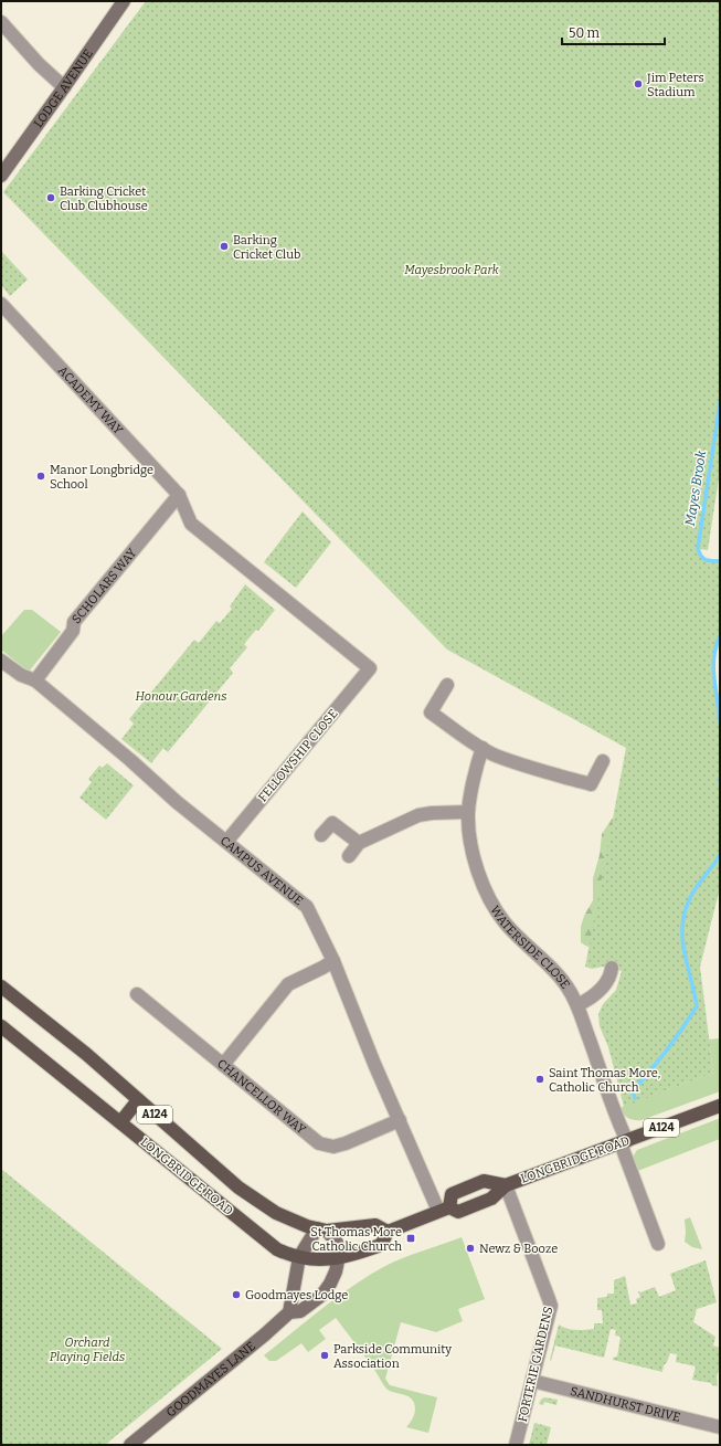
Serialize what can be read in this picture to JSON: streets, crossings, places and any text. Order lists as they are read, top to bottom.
{
  "streets": {
    "main road": [
      "LODGE AVENUE",
      "A124",
      "LONGBRIDGE ROAD",
      "GOODMAYES LANE"
    ],
    "street": [
      "ACADEMY WAY",
      "SCHOLARS WAY",
      "FELLOWSHIP CLOSE",
      "CAMPUS AVENUE",
      "WATERSIDE CLOSE",
      "CHANCELLOR WAY",
      "FORTERIE GARDENS",
      "SANDHURST DRIVE"
    ]
  },
  "crossings": [
    ["ACADEMY WAY", "SCHOLARS WAY"],
    ["ACADEMY WAY", "FELLOWSHIP CLOSE"],
    ["SCHOLARS WAY", "FELLOWSHIP CLOSE"],
    ["SCHOLARS WAY", "CAMPUS AVENUE"],
    ["FELLOWSHIP CLOSE", "CAMPUS AVENUE"],
    ["CAMPUS AVENUE", "CHANCELLOR WAY"],
    ["CAMPUS AVENUE", "LONGBRIDGE ROAD"],
    ["WATERSIDE CLOSE", "LONGBRIDGE ROAD"],
    ["LONGBRIDGE ROAD", "FORTERIE GARDENS"],
    ["LONGBRIDGE ROAD", "GOODMAYES LANE"],
    ["FORTERIE GARDENS", "SANDHURST DRIVE"]
  ],
  "water": ["Mayes Brook"],
  "parks": ["Mayesbrook Park", "Honour Gardens", "Orchard Playing Fields"],
  "places": {
    "other": [
      "Jim Peters Stadium",
      "Barking Cricket Club Clubhouse",
      "Barking Cricket Club",
      "Manor Longbridge School",
      "Saint Thomas More, Catholic Church",
      "Newz & Booze",
      "Goodmayes Lodge",
      "Parkside Community Association"
    ],
    "transit": ["St Thomas More Catholic Church"]
  },
  "scale_bar": "50 m"
}
